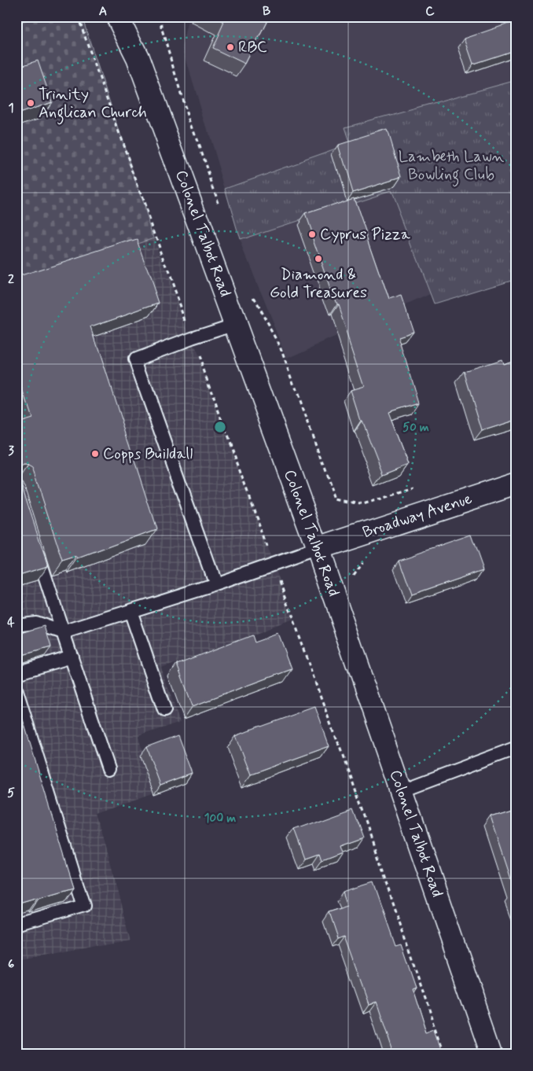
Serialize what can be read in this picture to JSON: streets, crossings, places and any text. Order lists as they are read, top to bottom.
{
  "streets": {
    "main road": ["Colonel Talbot Road", "Broadway Avenue"]
  },
  "crossings": [
    ["Colonel Talbot Road", "Broadway Avenue"]
  ],
  "parks": ["Lambeth Lawn Bowling Club"],
  "places": [
    "RBC",
    "Trinity Anglican Church",
    "Cyprus Pizza",
    "Diamond & Gold Treasures",
    "Copps Buildall"
  ],
  "grid": {
    "columns": ["A", "B", "C"],
    "rows": [
      "1",
      "2",
      "3",
      "4",
      "5",
      "6"
    ]
  },
  "rings": ["50 m", "100 m"]
}
